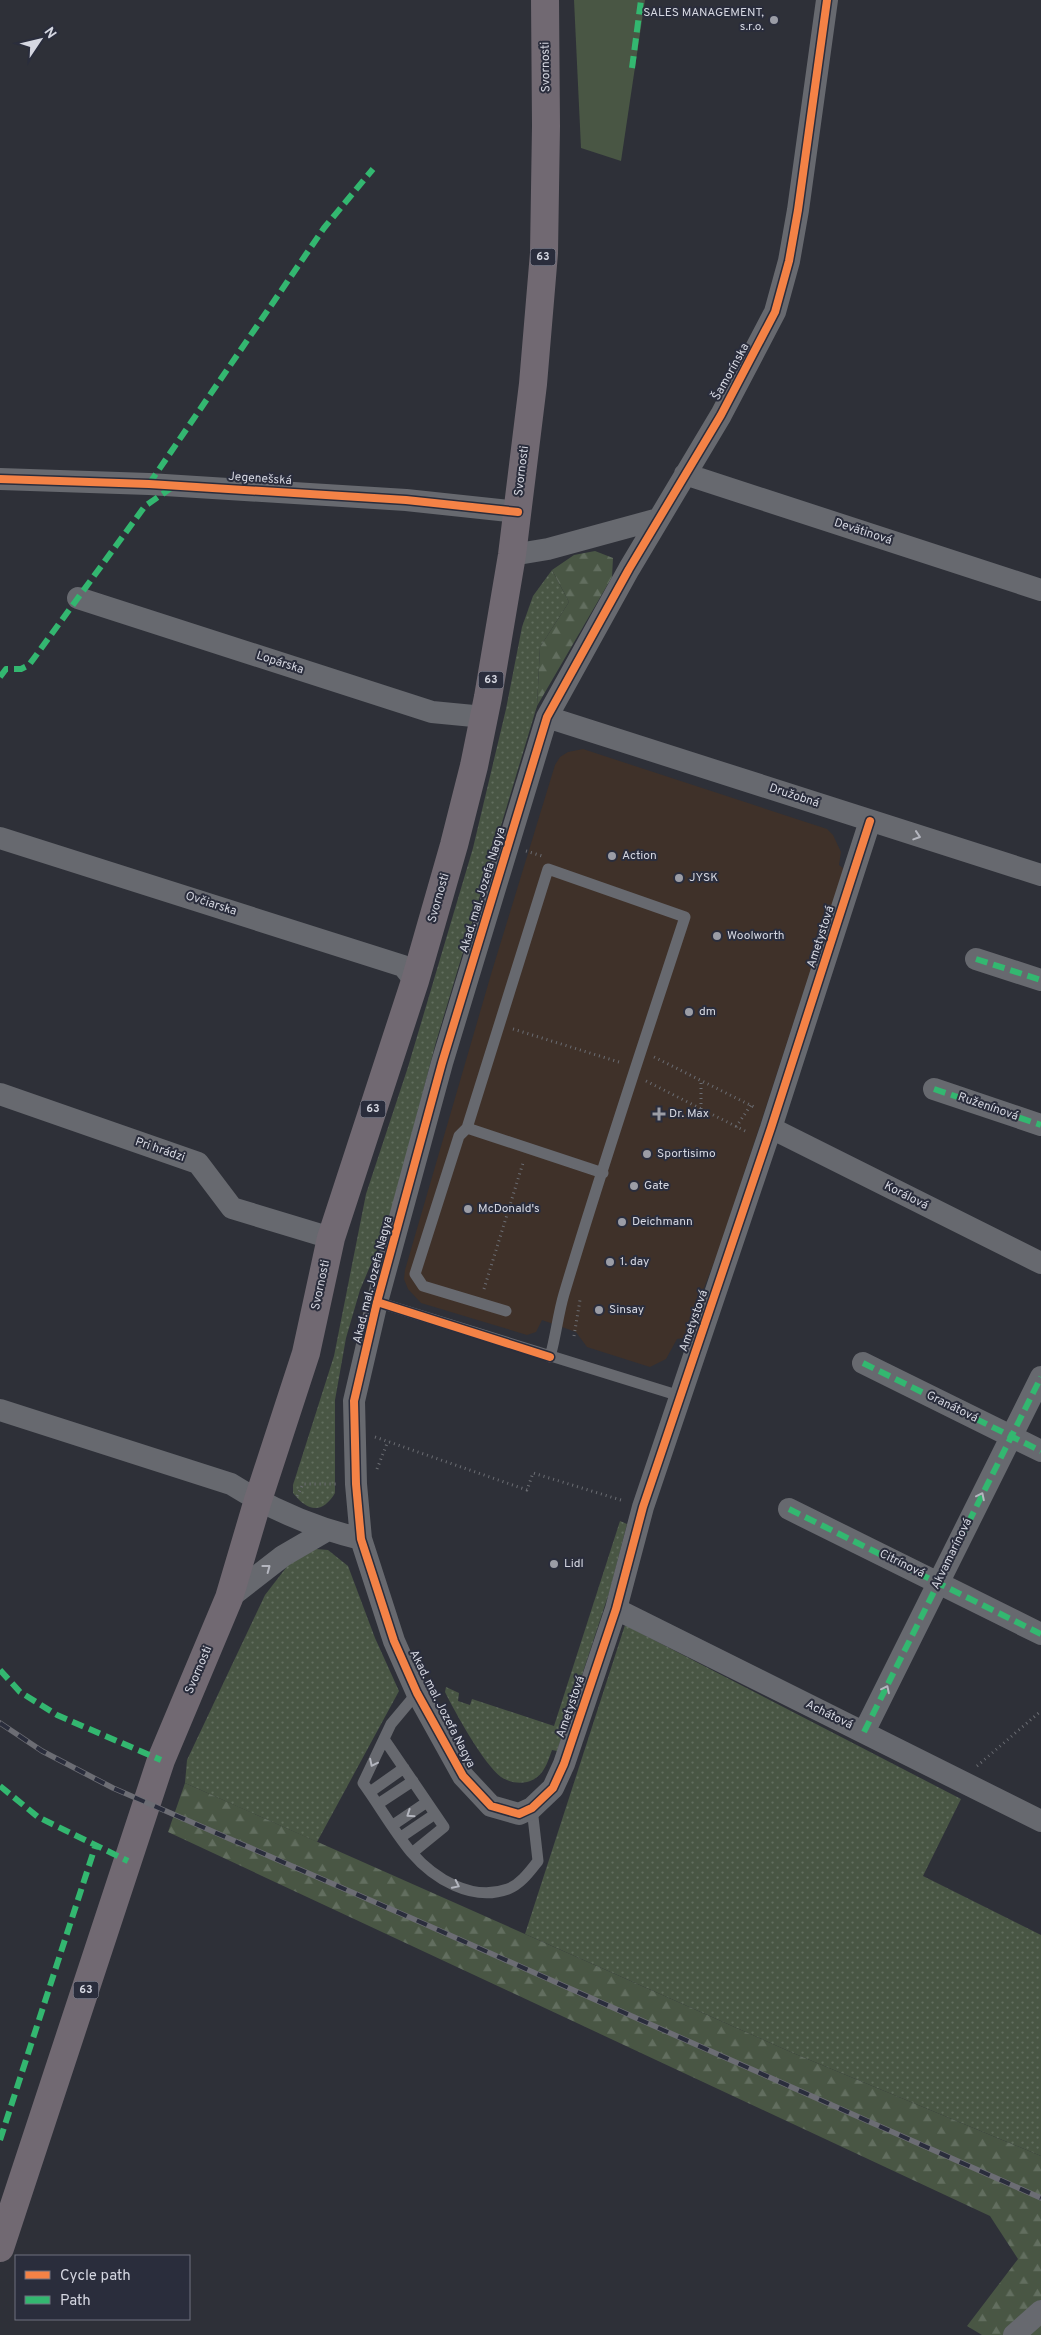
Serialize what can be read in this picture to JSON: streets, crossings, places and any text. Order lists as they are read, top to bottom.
{
  "streets": {
    "main road": ["Svornosti", "63"],
    "street": [
      "Šamorínska",
      "Jegenešská",
      "Devätinová",
      "Lopárska",
      "Družobná",
      "Akad. mal. Jozefa Nagya",
      "Ovčiarska",
      "Ametystová",
      "Ruženínová",
      "Pri hrádzi",
      "Korálová",
      "Granátová",
      "Akvamarínová",
      "Citrínová",
      "Achátová"
    ]
  },
  "crossings": [
    ["Svornosti", "Jegenešská"],
    ["Svornosti", "Lopárska"],
    ["Svornosti", "Ovčiarska"],
    ["Svornosti", "Pri hrádzi"],
    ["Šamorínska", "Devätinová"],
    ["Šamorínska", "Družobná"],
    ["Šamorínska", "Akad. mal. Jozefa Nagya"],
    ["Družobná", "Akad. mal. Jozefa Nagya"],
    ["Družobná", "Ametystová"],
    ["Akad. mal. Jozefa Nagya", "Ametystová"],
    ["Ametystová", "Korálová"],
    ["Ametystová", "Achátová"],
    ["Granátová", "Akvamarínová"],
    ["Akvamarínová", "Citrínová"],
    ["Akvamarínová", "Achátová"]
  ],
  "one_way": ["Akvamarínová"],
  "places": {
    "other": [
      "SALES MANAGEMENT, s.r.o.",
      "Action",
      "JYSK",
      "Woolworth",
      "dm",
      "Sportisimo",
      "Gate",
      "McDonald's",
      "Deichmann",
      "1. day",
      "Sinsay",
      "Lidl"
    ],
    "health": ["Dr. Max"]
  },
  "legend": ["Cycle path", "Path"],
  "north": "top right"
}
